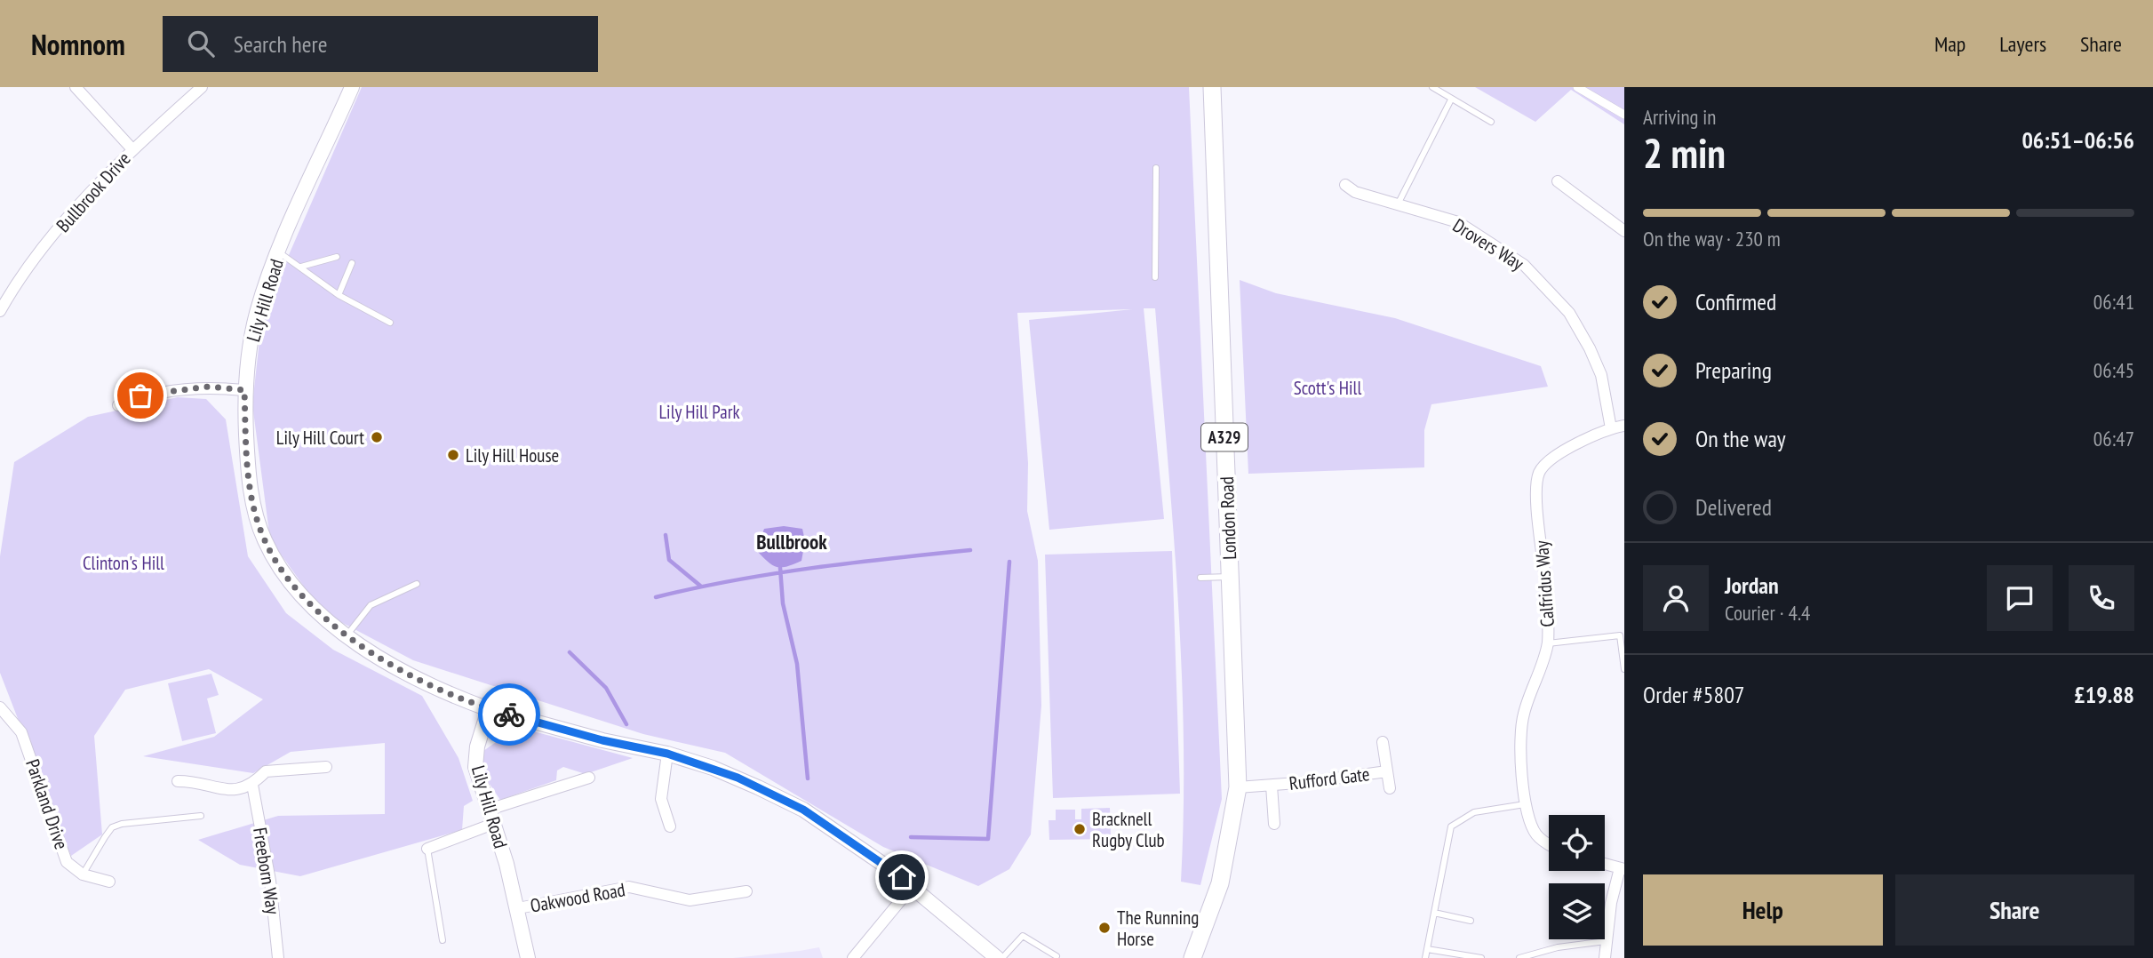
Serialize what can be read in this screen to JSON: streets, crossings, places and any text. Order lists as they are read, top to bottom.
{
  "streets": {
    "main road": ["A329", "London Road"],
    "street": [
      "Bullbrook Drive",
      "Drovers Way",
      "Lily Hill Road",
      "Calfridus Way",
      "Rufford Gate",
      "Parkland Drive",
      "Freeborn Way",
      "Oakwood Road"
    ]
  },
  "crossings": [
    ["Drovers Way", "Calfridus Way"],
    ["Lily Hill Road", "Oakwood Road"],
    ["London Road", "Rufford Gate"]
  ],
  "districts": ["Bullbrook"],
  "parks": ["Scott's Hill", "Lily Hill Park", "Clinton's Hill"],
  "places": [
    "Lily Hill Court",
    "Lily Hill House",
    "Bracknell Rugby Club",
    "The Running Horse"
  ],
  "page": {
    "header": "Nomnom",
    "search": "Search here",
    "nav": ["Map", "Layers", "Share"],
    "heading": ["2 min", "Arriving in", "06:51–06:56"],
    "panel": [
      "Jordan",
      "Courier · 4.4",
      "Order #5807",
      "£19.88"
    ],
    "bar": "On the way · 230 m",
    "list": [
      ["Confirmed", "06:41"],
      ["Preparing", "06:45"],
      ["On the way", "06:47"],
      "Delivered"
    ],
    "buttons": ["Help", "Share"]
  }
}
